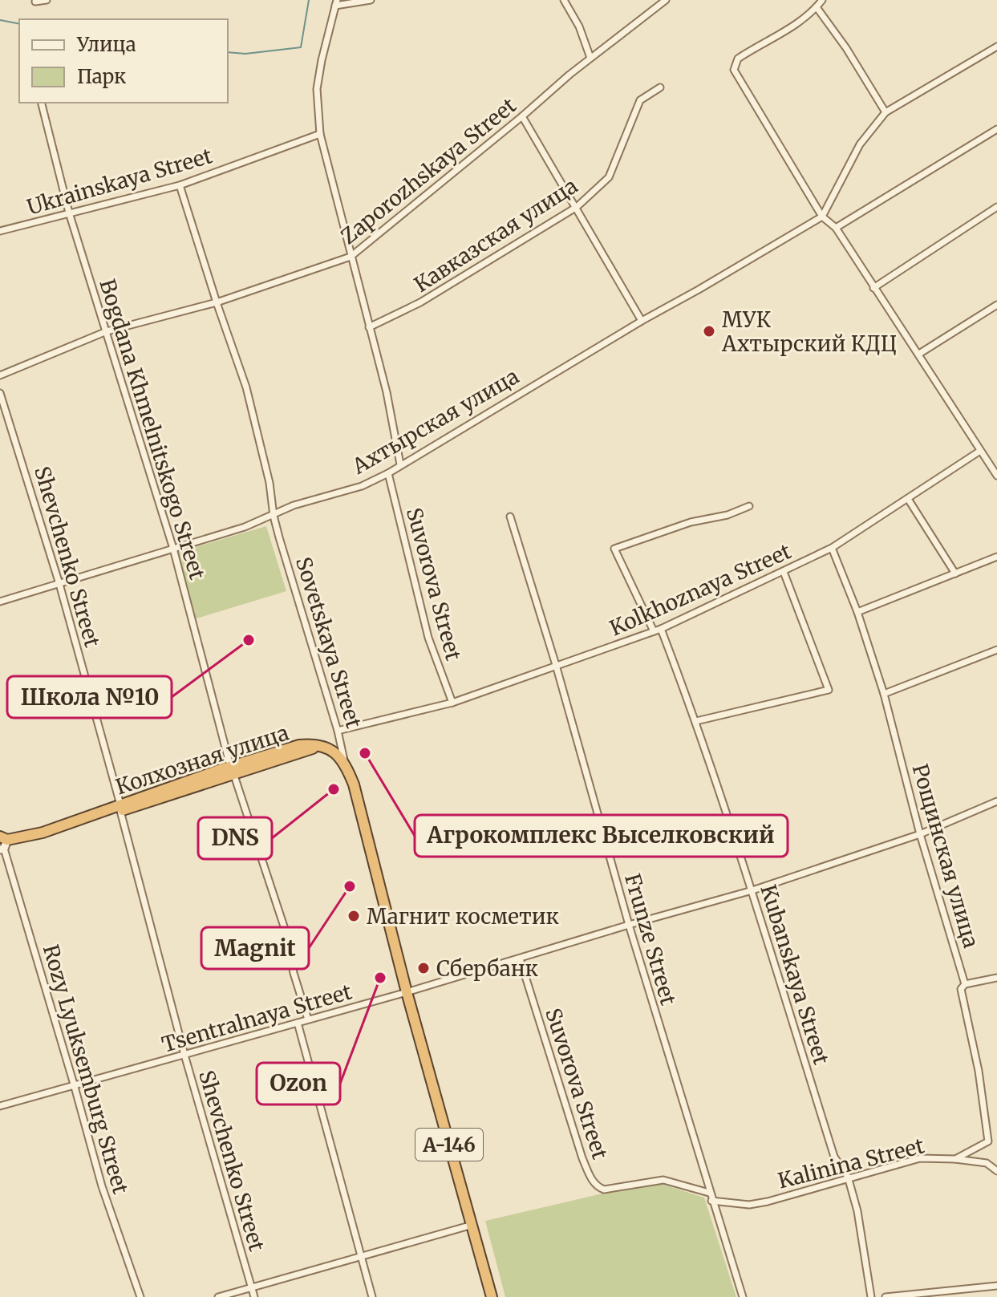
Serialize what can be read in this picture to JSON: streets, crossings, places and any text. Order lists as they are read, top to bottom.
{
  "streets": {
    "highway": ["Sovetskaya Street", "Колхозная улица", "А-146"],
    "street": [
      "Zaporozhskaya Street",
      "Ukrainskaya Street",
      "Кавказская улица",
      "Ахтырская улица",
      "Bogdana Khmelnitskogo Street",
      "Shevchenko Street",
      "Suvorova Street",
      "Kolkhoznaya Street",
      "Рощинская улица",
      "Frunze Street",
      "Kubanskaya Street",
      "Tsentralnaya Street",
      "Rozy Lyuksemburg Street",
      "Kalinina Street"
    ]
  },
  "crossings": [
    ["Zaporozhskaya Street", "Bogdana Khmelnitskogo Street"],
    ["Zaporozhskaya Street", "Sovetskaya Street"],
    ["Ukrainskaya Street", "Bogdana Khmelnitskogo Street"],
    ["Ukrainskaya Street", "Sovetskaya Street"],
    ["Ахтырская улица", "Bogdana Khmelnitskogo Street"],
    ["Ахтырская улица", "Shevchenko Street"],
    ["Ахтырская улица", "Suvorova Street"],
    ["Ахтырская улица", "Sovetskaya Street"],
    ["Bogdana Khmelnitskogo Street", "Колхозная улица"],
    ["Bogdana Khmelnitskogo Street", "Tsentralnaya Street"],
    ["Shevchenko Street", "Колхозная улица"],
    ["Shevchenko Street", "Tsentralnaya Street"],
    ["Suvorova Street", "Kolkhoznaya Street"],
    ["Suvorova Street", "Frunze Street"],
    ["Suvorova Street", "Tsentralnaya Street"],
    ["Kolkhoznaya Street", "Sovetskaya Street"],
    ["Kolkhoznaya Street", "Рощинская улица"],
    ["Kolkhoznaya Street", "Frunze Street"],
    ["Kolkhoznaya Street", "Kubanskaya Street"],
    ["Sovetskaya Street", "Колхозная улица"],
    ["Sovetskaya Street", "Tsentralnaya Street"],
    ["Колхозная улица", "Rozy Lyuksemburg Street"],
    ["Рощинская улица", "Tsentralnaya Street"],
    ["Рощинская улица", "Kalinina Street"],
    ["Frunze Street", "Tsentralnaya Street"],
    ["Frunze Street", "Kalinina Street"],
    ["Kubanskaya Street", "Tsentralnaya Street"],
    ["Kubanskaya Street", "Kalinina Street"],
    ["Tsentralnaya Street", "Rozy Lyuksemburg Street"]
  ],
  "places": [
    "МУК Ахтырский КДЦ",
    "Школа №10",
    "Агрокомплекс Выселковский",
    "DNS",
    "Magnit",
    "Магнит косметик",
    "Сбербанк",
    "Ozon"
  ],
  "legend": ["Улица", "Парк"]
}
